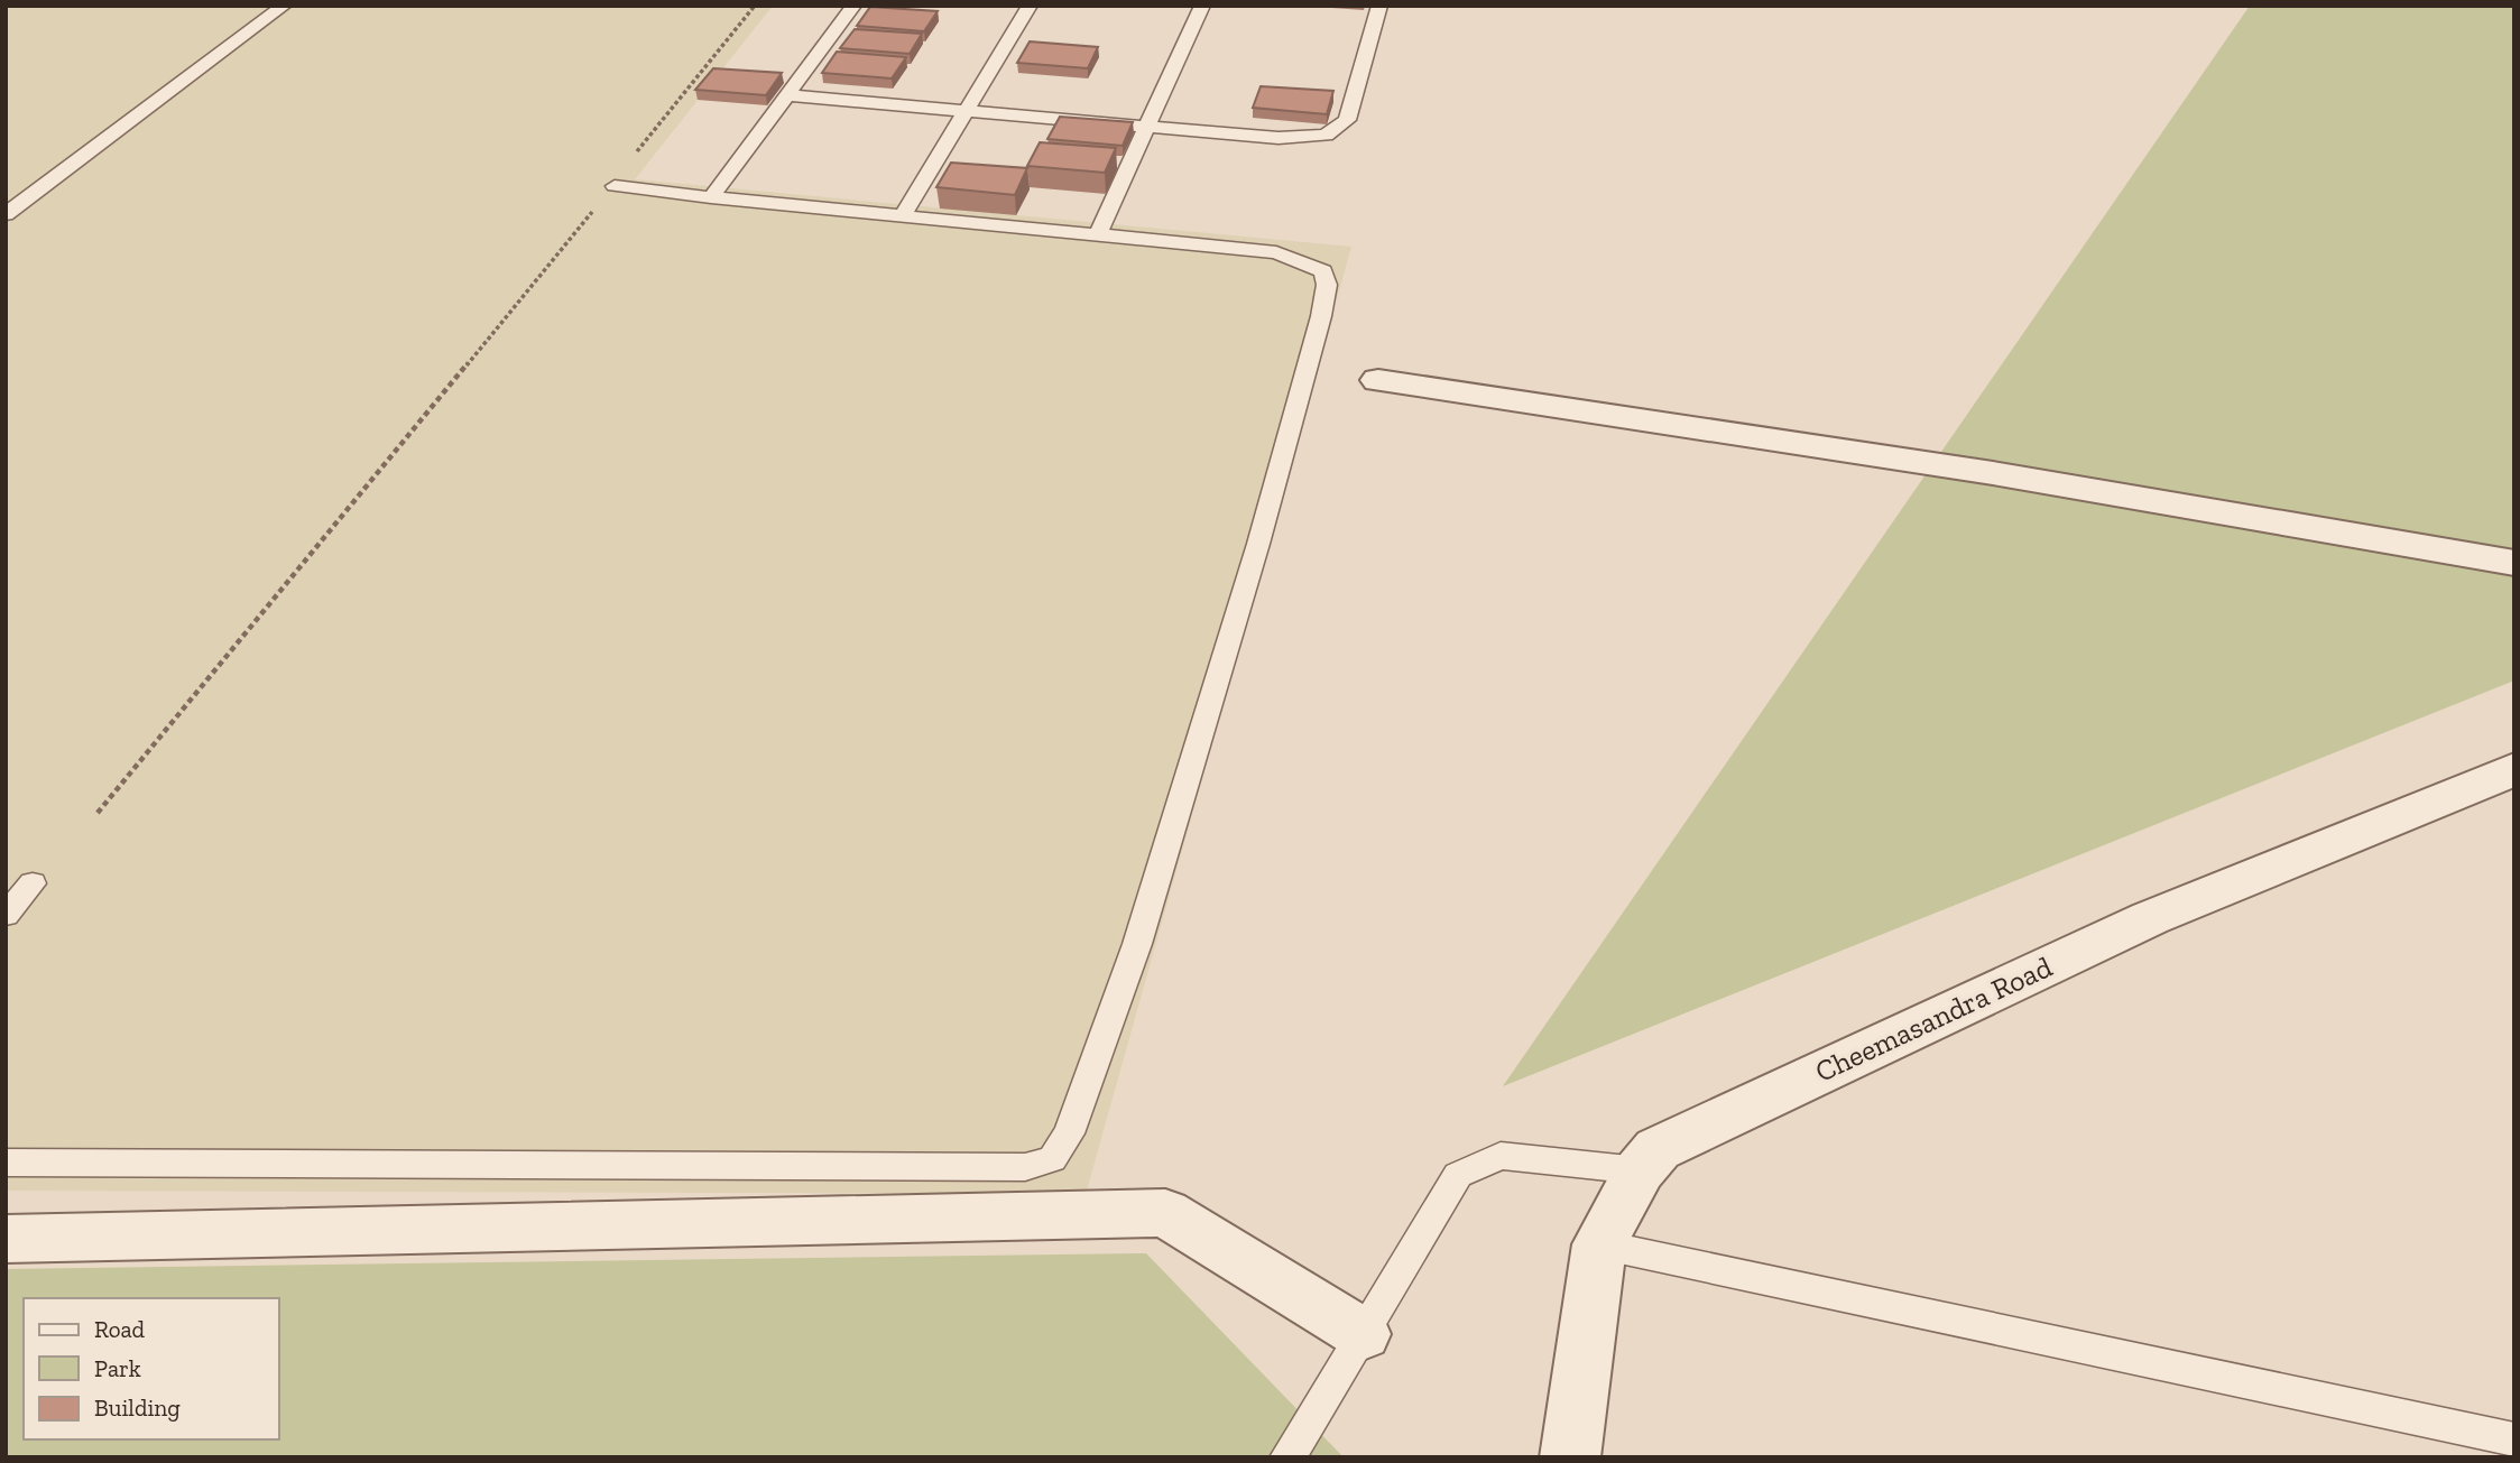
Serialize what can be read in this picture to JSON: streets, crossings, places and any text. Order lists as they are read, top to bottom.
{
  "streets": {
    "street": ["Cheemasandra Road"]
  },
  "legend": ["Road", "Park", "Building"]
}
